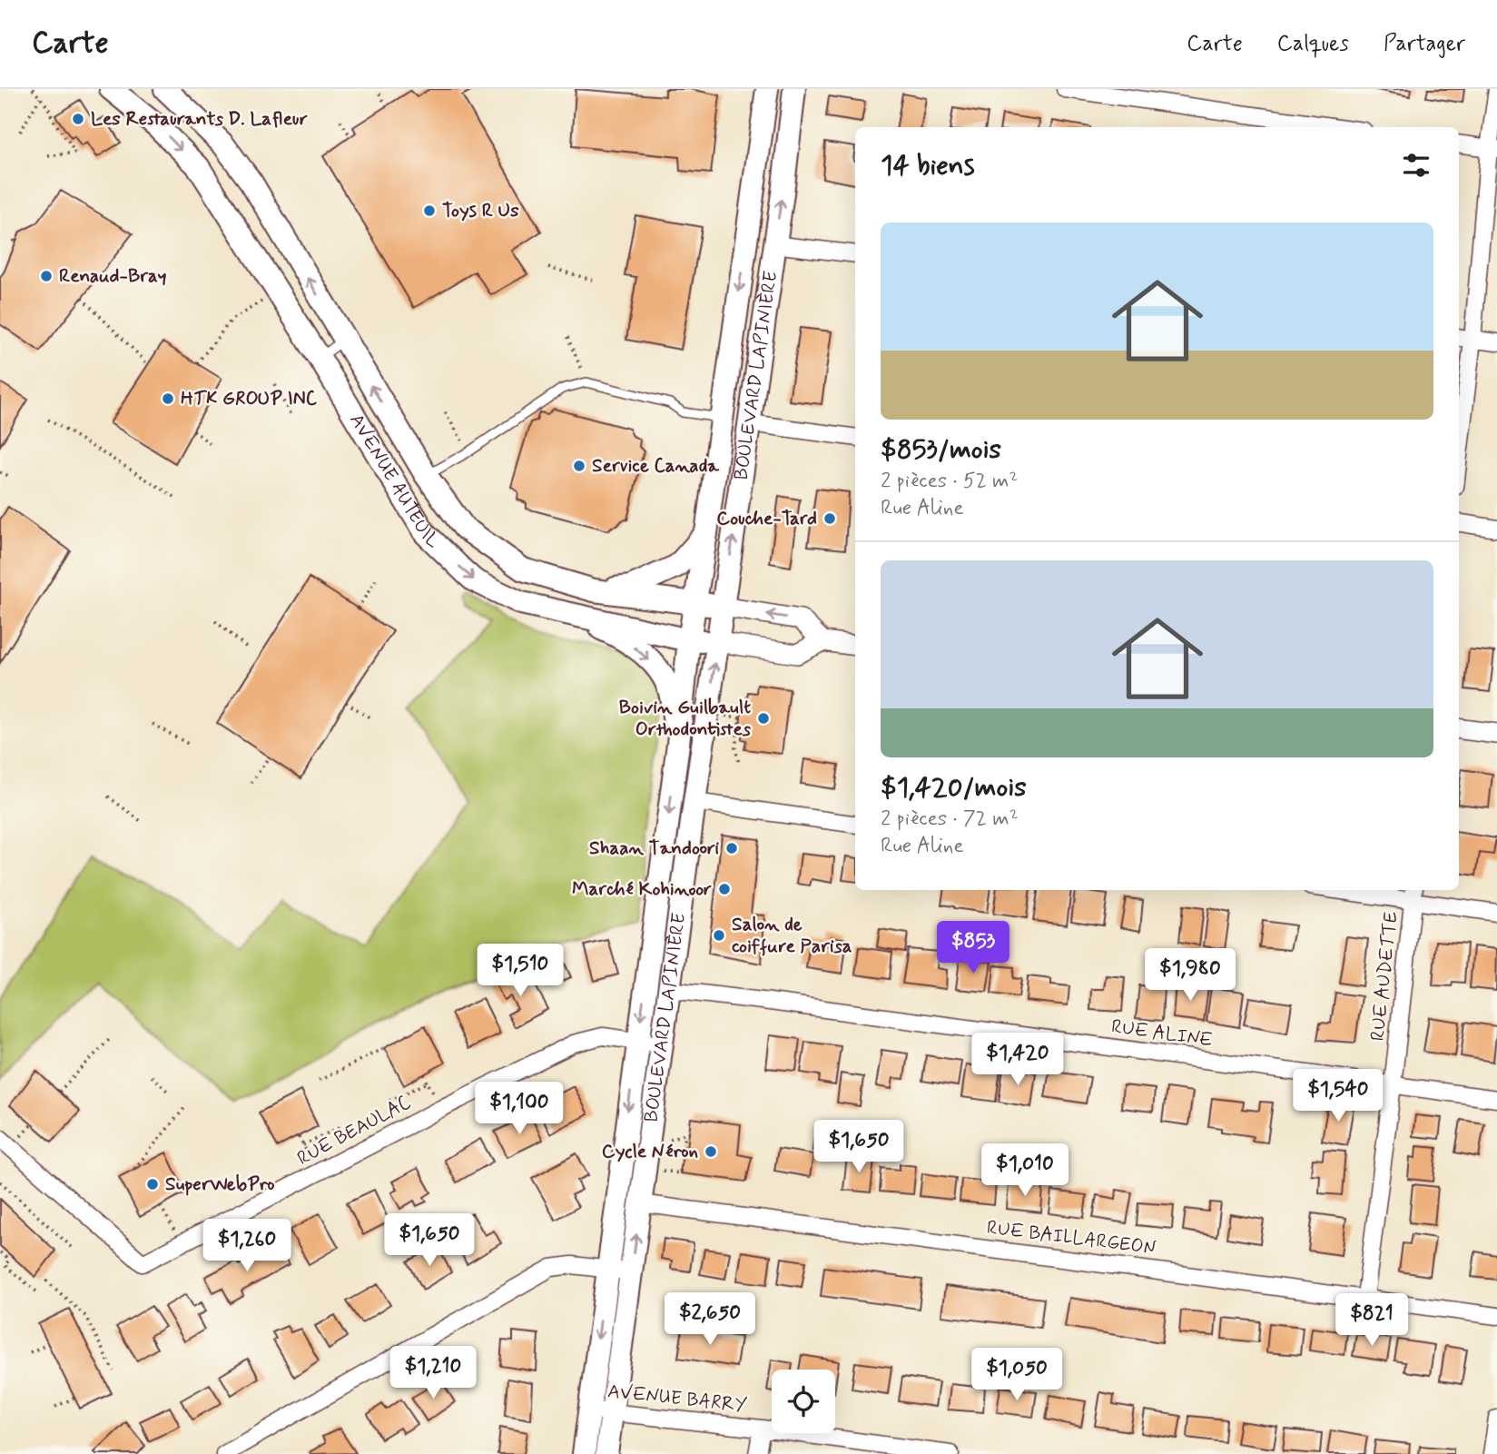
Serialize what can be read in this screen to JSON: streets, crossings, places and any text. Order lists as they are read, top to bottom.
{
  "streets": {
    "main road": ["BOULEVARD LAPINIÈRE", "AVENUE AUTEUIL"],
    "street": [
      "RUE AUDETTE",
      "RUE ALINE",
      "RUE BEAULAC",
      "RUE BAILLARGEON",
      "AVENUE BARRY"
    ]
  },
  "crossings": [
    ["BOULEVARD LAPINIÈRE", "AVENUE AUTEUIL"],
    ["BOULEVARD LAPINIÈRE", "RUE ALINE"],
    ["BOULEVARD LAPINIÈRE", "RUE BEAULAC"],
    ["BOULEVARD LAPINIÈRE", "RUE BAILLARGEON"],
    ["BOULEVARD LAPINIÈRE", "AVENUE BARRY"],
    ["RUE AUDETTE", "RUE ALINE"],
    ["RUE AUDETTE", "RUE BAILLARGEON"]
  ],
  "places": [
    "Les Restaurants D. Lafleur",
    "Toys R Us",
    "Renaud-Bray",
    "HTK GROUP INC",
    "Service Canada",
    "Couche-Tard",
    "Boivin Guilbault Orthodontistes",
    "Shaan Tandoori",
    "Marché Kohinoor",
    "Salon de coiffure Parisa",
    "Cycle Néron",
    "SuperWebPro"
  ],
  "page": {
    "header": "Carte",
    "nav": ["Carte", "Calques", "Partager"],
    "heading": "14 biens",
    "list": [
      {
        "name": "$853/mois",
        "note": "2 pièces · 52 m² · Rue Aline"
      },
      {
        "name": "$1,420/mois",
        "note": "2 pièces · 72 m² · Rue Aline"
      }
    ],
    "price": [
      "$853",
      "$1,510",
      "$1,980",
      "$1,420",
      "$1,540",
      "$1,100",
      "$1,650",
      "$1,010",
      "$1,650",
      "$1,260",
      "$2,650",
      "$821",
      "$1,210",
      "$1,050"
    ]
  }
}
